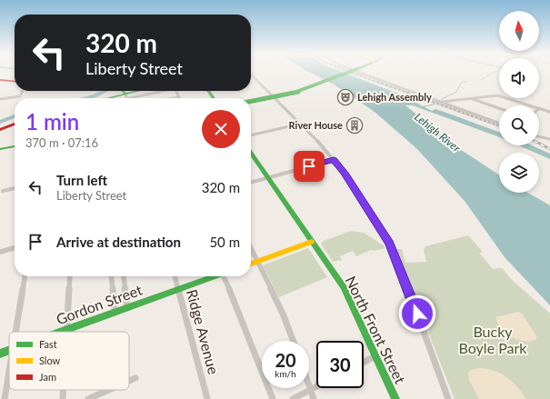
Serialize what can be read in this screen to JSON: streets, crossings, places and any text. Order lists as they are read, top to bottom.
{
  "streets": {
    "street": ["Gordon Street", "North Front Street", "Ridge Avenue"]
  },
  "crossings": [
    ["Gordon Street", "Ridge Avenue"]
  ],
  "water": ["Lehigh River"],
  "parks": ["Bucky Boyle Park"],
  "places": {
    "theatre": ["Lehigh Assembly"],
    "building": ["River House"]
  },
  "legend": ["Fast", "Slow", "Jam"],
  "north": "top",
  "page": {
    "turn": ["320 m", "Liberty Street"],
    "heading": ["1 min", "370 m · 07:16"],
    "list": [
      {
        "name": "Turn left",
        "note": "Liberty Street",
        "value": "320 m"
      },
      {
        "name": "Arrive at destination",
        "value": "50 m"
      }
    ],
    "speed": "20 km/h",
    "limit": "30"
  }
}
